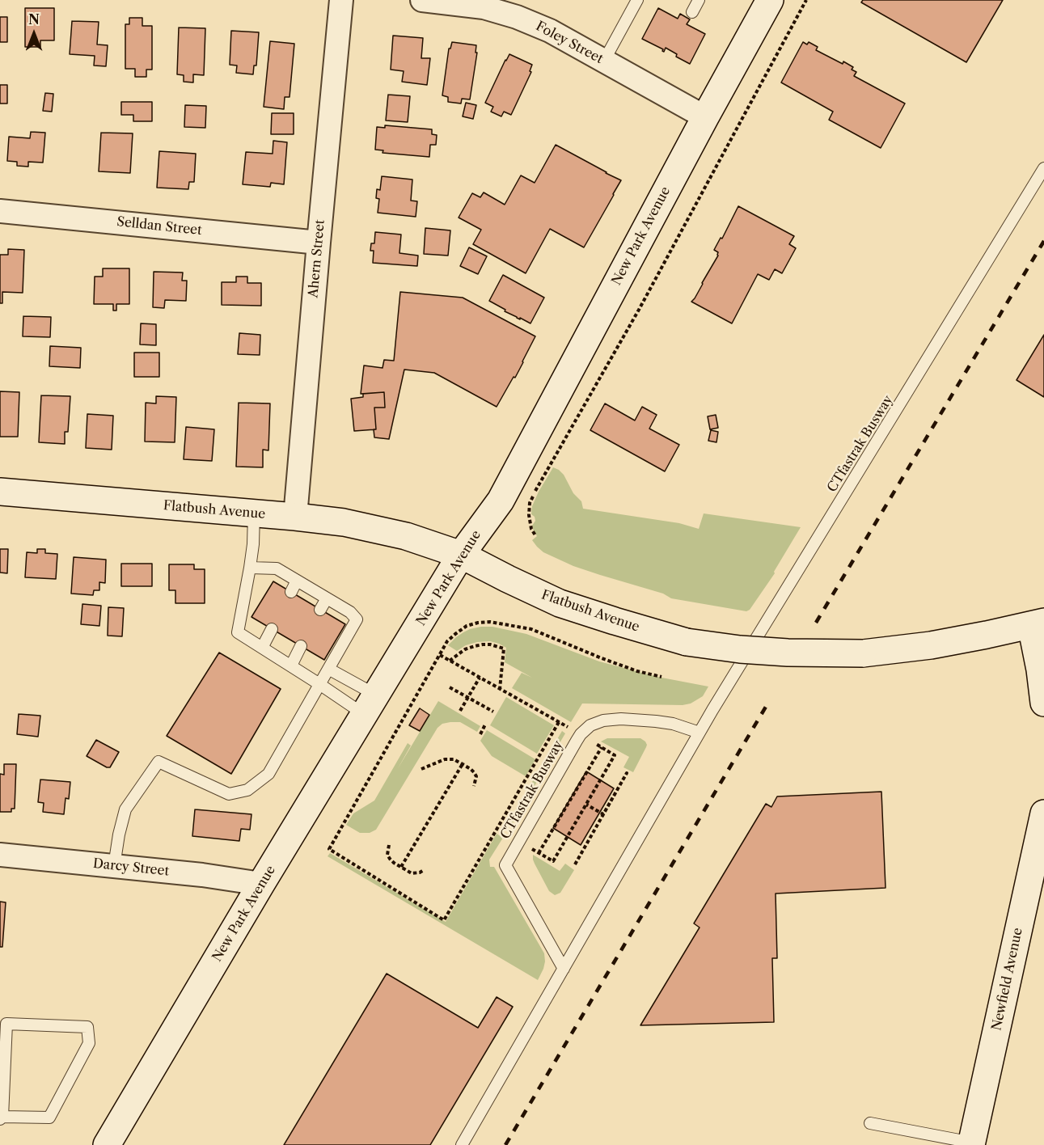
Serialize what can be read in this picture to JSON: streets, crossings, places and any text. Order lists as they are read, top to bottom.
{
  "streets": {
    "street": [
      "Foley Street",
      "Selldan Street",
      "New Park Avenue",
      "Ahern Street",
      "Flatbush Avenue",
      "Darcy Street",
      "Newfield Avenue"
    ],
    "lane": ["CTfastrak Busway"]
  },
  "crossings": [
    ["Foley Street", "New Park Avenue"],
    ["Selldan Street", "Ahern Street"],
    ["New Park Avenue", "Flatbush Avenue"],
    ["New Park Avenue", "Darcy Street"],
    ["Ahern Street", "Flatbush Avenue"]
  ],
  "north": "top"
}
